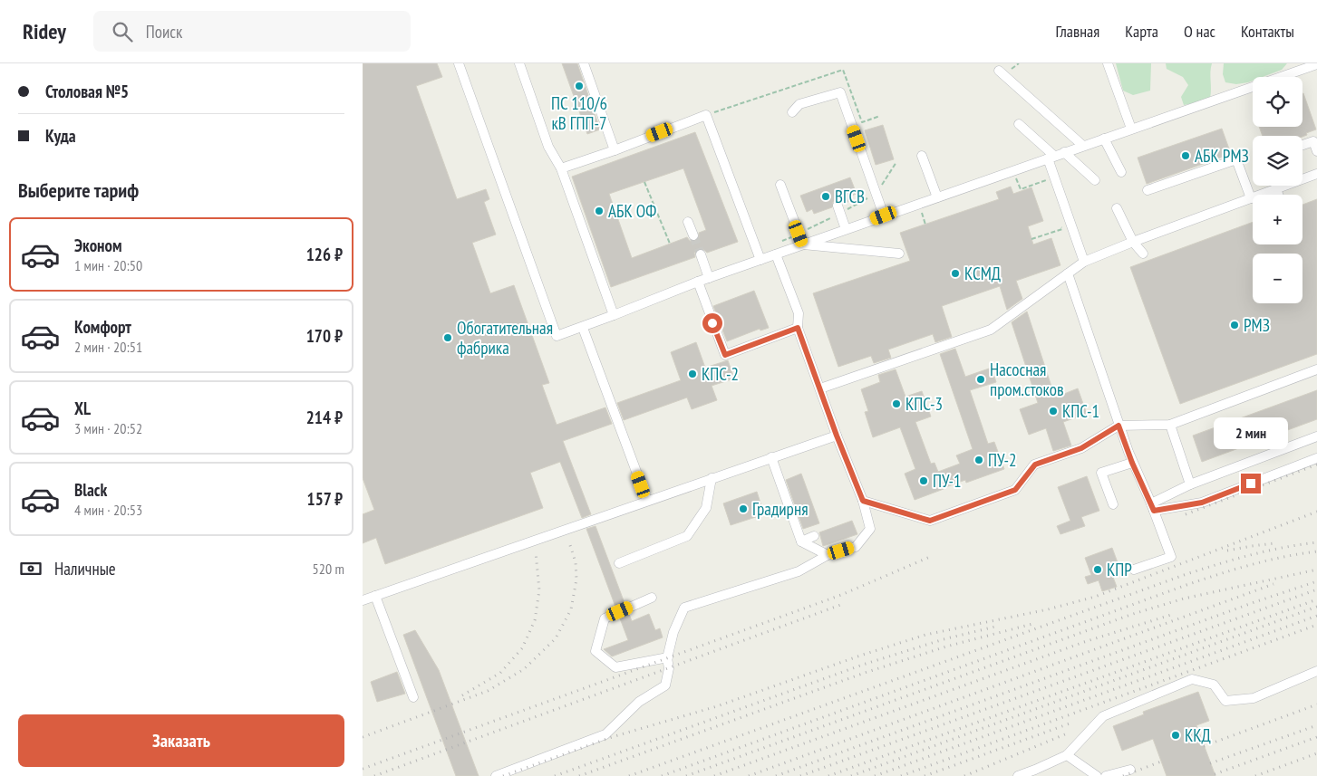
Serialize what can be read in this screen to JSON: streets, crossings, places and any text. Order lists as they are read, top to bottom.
{
  "places": [
    "ПС 110/6 кВ ГПП-7",
    "АБК РМЗ",
    "ВГСВ",
    "АБК ОФ",
    "КСМД",
    "РМЗ",
    "Обогатительная фабрика",
    "КПС-2",
    "Насосная пром.стоков",
    "КПС-3",
    "КПС-1",
    "ПУ-2",
    "ПУ-1",
    "Градирня",
    "КПР",
    "ККД"
  ],
  "page": {
    "header": "Ridey",
    "search": "Поиск",
    "nav": [
      "Главная",
      "Карта",
      "О нас",
      "Контакты"
    ],
    "banner": ["Столовая №5", "Куда"],
    "map_buttons": ["+", "−"],
    "heading": "Выберите тариф",
    "list": [
      {
        "name": "Эконом",
        "note": "1 мин · 20:50",
        "value": "126 ₽"
      },
      {
        "name": "Комфорт",
        "note": "2 мин · 20:51",
        "value": "170 ₽"
      },
      {
        "name": "XL",
        "note": "3 мин · 20:52",
        "value": "214 ₽"
      },
      {
        "name": "Black",
        "note": "4 мин · 20:53",
        "value": "157 ₽"
      }
    ],
    "bubble": "2 мин",
    "pay": ["Наличные", "520 m"],
    "buttons": "Заказать"
  }
}
